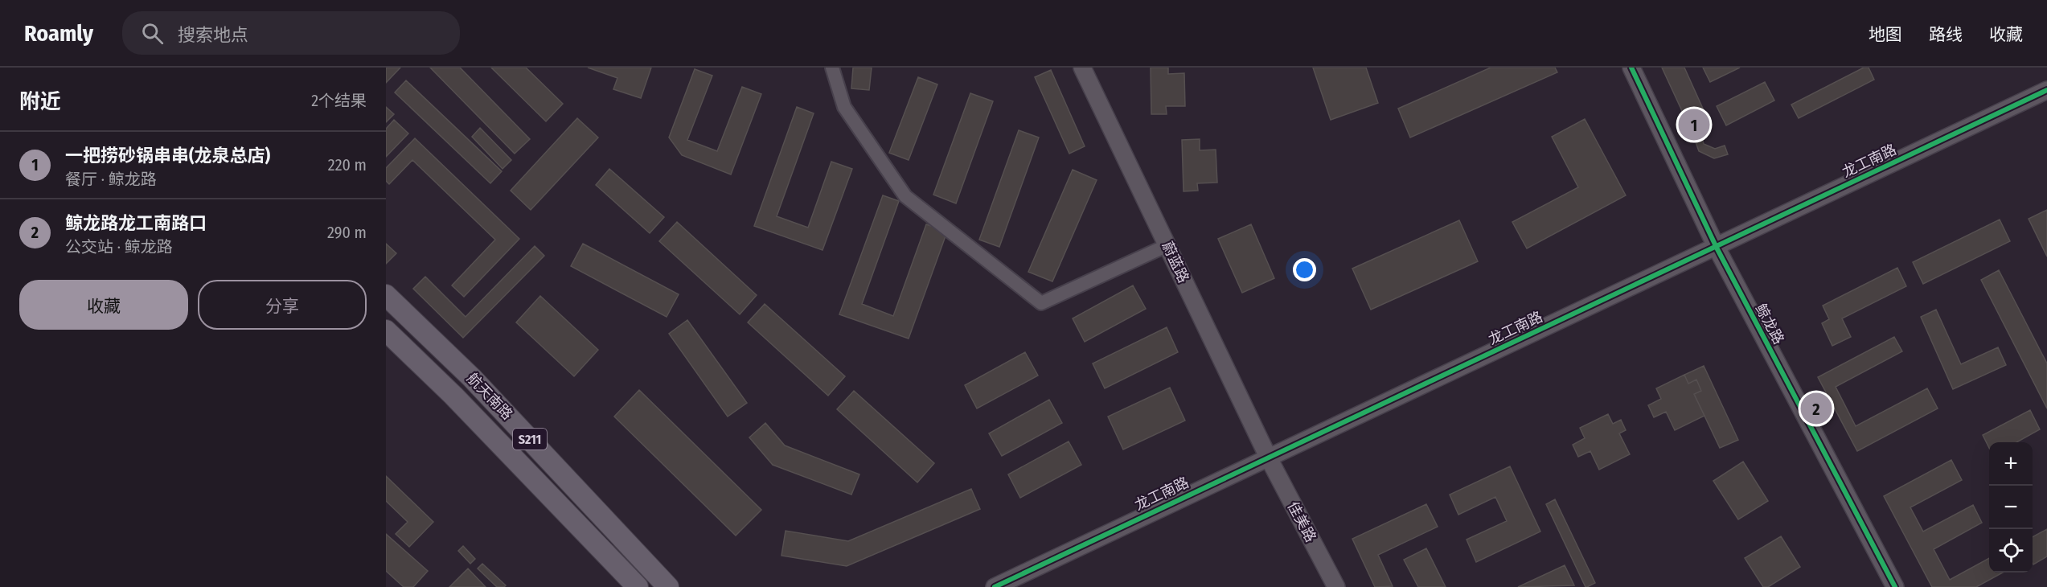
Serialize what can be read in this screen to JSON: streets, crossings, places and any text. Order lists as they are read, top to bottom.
{
  "streets": {
    "main road": ["航天南路", "S211"],
    "street": [
      "龙工南路",
      "蔚蓝路",
      "鲸龙路",
      "佳美路"
    ]
  },
  "crossings": [
    ["龙工南路", "蔚蓝路"],
    ["龙工南路", "鲸龙路"],
    ["龙工南路", "佳美路"],
    ["蔚蓝路", "佳美路"]
  ],
  "page": {
    "header": "Roamly",
    "search": "搜索地点",
    "nav": ["地图", "路线", "收藏"],
    "heading": ["附近", "2个结果"],
    "pins": ["1", "2"],
    "list": [
      {
        "mark": "1",
        "name": "一把捞砂锅串串(龙泉总店)",
        "note": "餐厅 · 鲸龙路",
        "value": "220 m"
      },
      {
        "mark": "2",
        "name": "鲸龙路龙工南路口",
        "note": "公交站 · 鲸龙路",
        "value": "290 m"
      }
    ],
    "buttons": ["收藏", "分享"],
    "map_buttons": ["+", "−"]
  }
}
